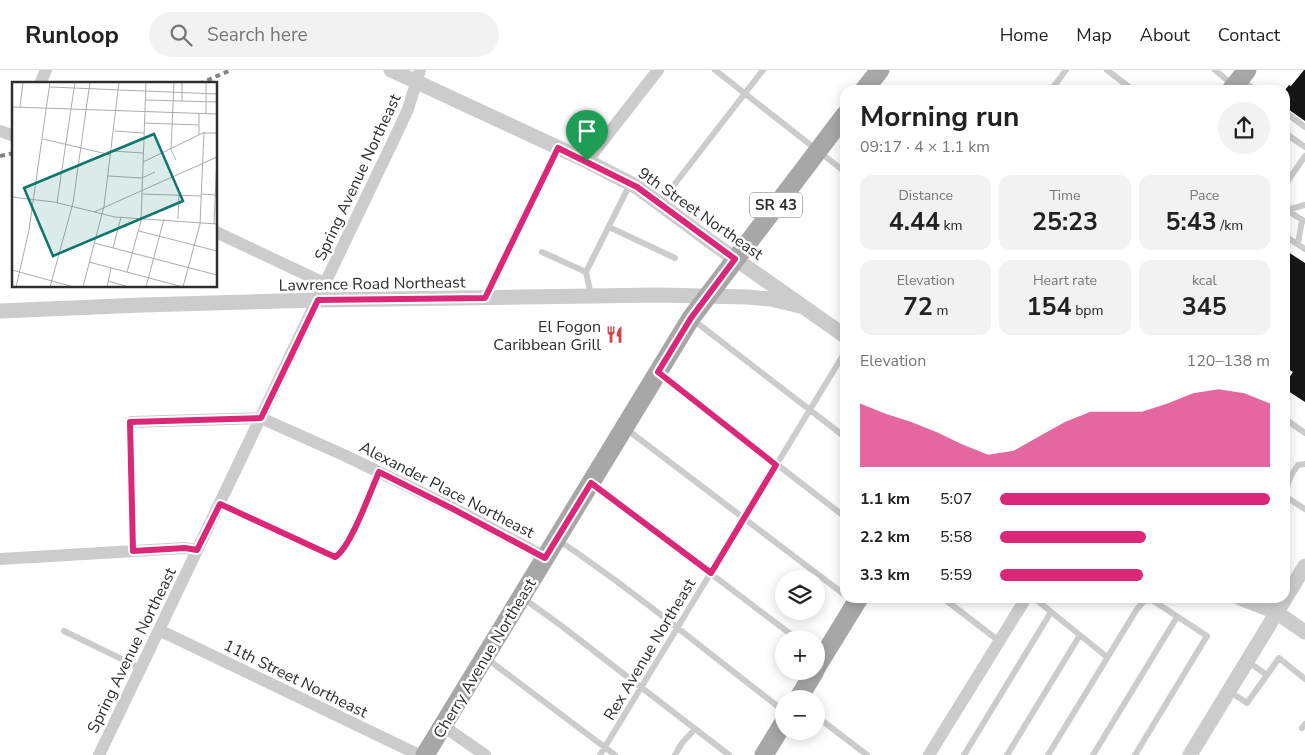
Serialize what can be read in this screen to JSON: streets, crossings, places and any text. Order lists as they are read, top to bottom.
{
  "streets": {
    "main road": ["SR 43", "Cherry Avenue Northeast"],
    "street": [
      "Spring Avenue Northeast",
      "9th Street Northeast",
      "Lawrence Road Northeast",
      "Alexander Place Northeast",
      "11th Street Northeast"
    ],
    "lane": ["Rex Avenue Northeast"]
  },
  "crossings": [
    ["Spring Avenue Northeast", "9th Street Northeast"],
    ["Spring Avenue Northeast", "Lawrence Road Northeast"],
    ["Spring Avenue Northeast", "Alexander Place Northeast"],
    ["Spring Avenue Northeast", "11th Street Northeast"],
    ["9th Street Northeast", "Lawrence Road Northeast"],
    ["9th Street Northeast", "Cherry Avenue Northeast"],
    ["Lawrence Road Northeast", "Cherry Avenue Northeast"],
    ["Alexander Place Northeast", "Cherry Avenue Northeast"]
  ],
  "places": {
    "restaurant": ["El Fogon Caribbean Grill"]
  },
  "page": {
    "header": "Runloop",
    "search": "Search here",
    "nav": [
      "Home",
      "Map",
      "About",
      "Contact"
    ],
    "heading": ["Morning run", "09:17 · 4 × 1.1 km"],
    "stats": [
      ["Distance", "4.44 km"],
      ["Time", "25:23"],
      ["Pace", "5:43 /km"],
      ["Elevation", "72 m"],
      ["Heart rate", "154 bpm"],
      ["kcal", "345"]
    ],
    "chart": ["Elevation", "120–138 m"],
    "list": [
      {
        "name": "1.1 km",
        "note": "5:07"
      },
      {
        "name": "2.2 km",
        "note": "5:58"
      },
      {
        "name": "3.3 km",
        "note": "5:59"
      }
    ],
    "map_buttons": ["+", "−"]
  }
}
